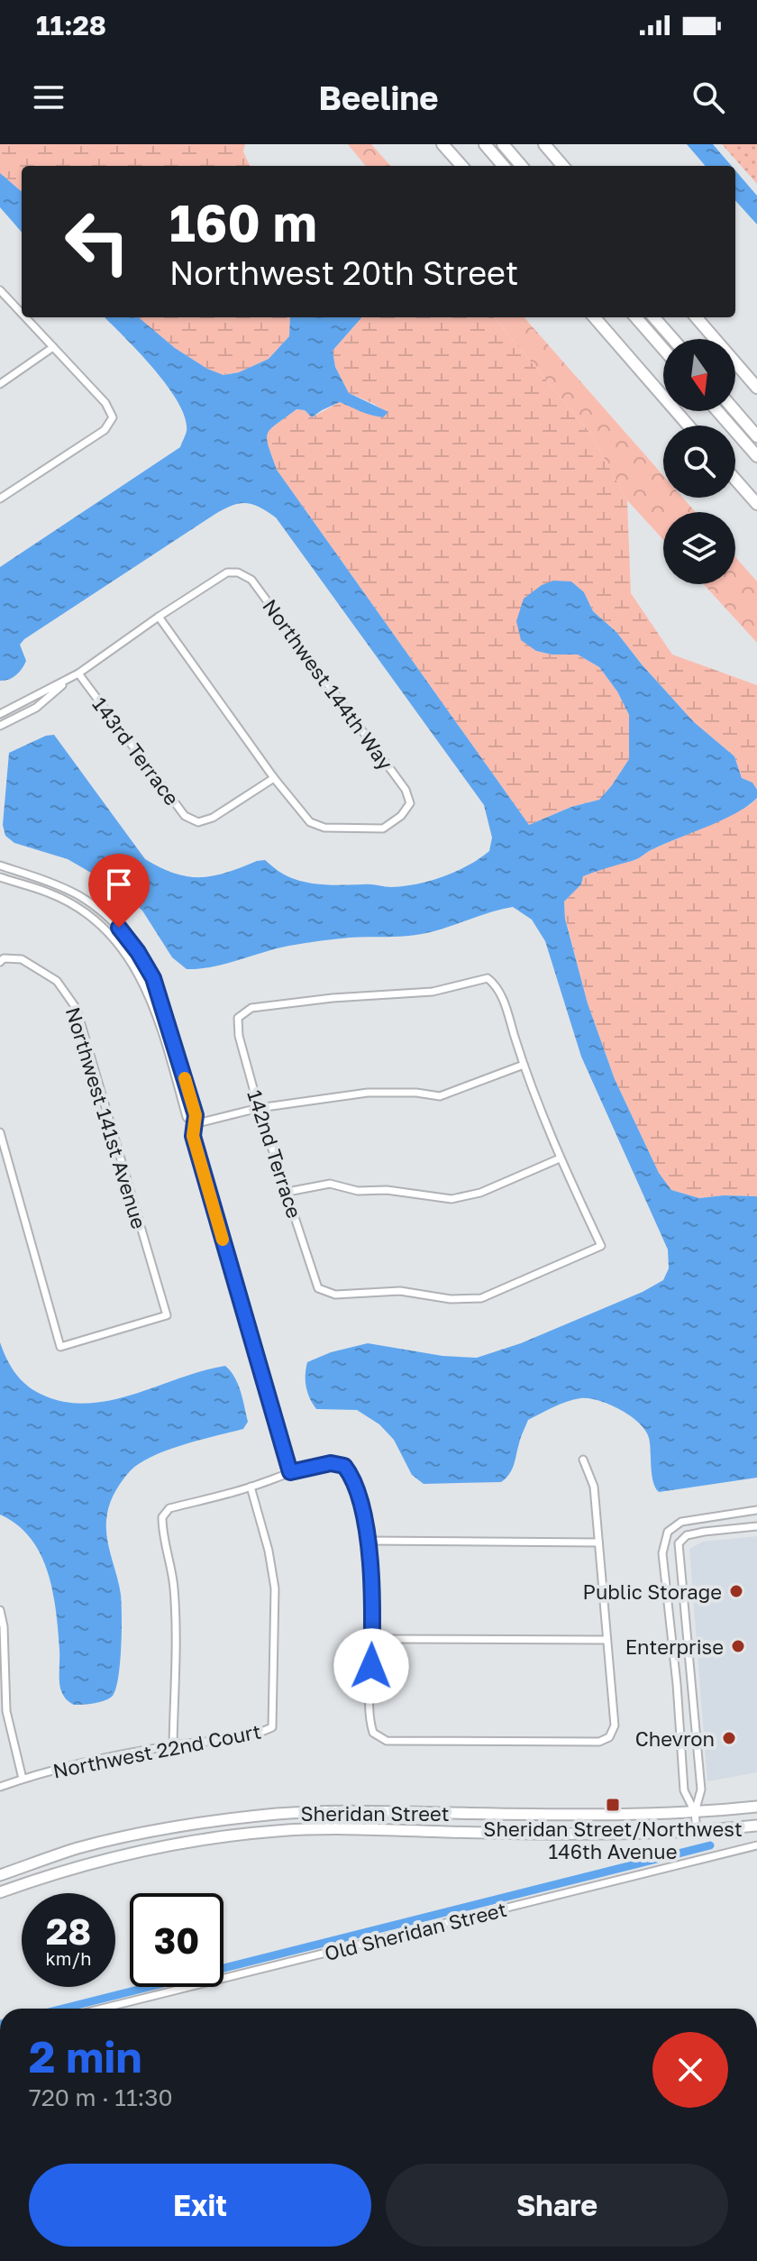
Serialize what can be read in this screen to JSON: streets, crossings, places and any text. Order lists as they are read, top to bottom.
{
  "streets": {
    "main road": ["Sheridan Street"],
    "street": [
      "Northwest 144th Way",
      "143rd Terrace",
      "Northwest 141st Avenue",
      "142nd Terrace",
      "Northwest 22nd Court",
      "Old Sheridan Street"
    ]
  },
  "crossings": [
    ["Northwest 144th Way", "143rd Terrace"]
  ],
  "places": {
    "other": ["Public Storage", "Enterprise", "Chevron"],
    "transit": ["Sheridan Street/Northwest 146th Avenue"]
  },
  "north": "bottom",
  "page": {
    "status": "11:28",
    "header": "Beeline",
    "turn": ["160 m", "Northwest 20th Street"],
    "speed": "28 km/h",
    "limit": "30",
    "heading": ["2 min", "720 m · 11:30"],
    "buttons": ["Exit", "Share"]
  }
}
